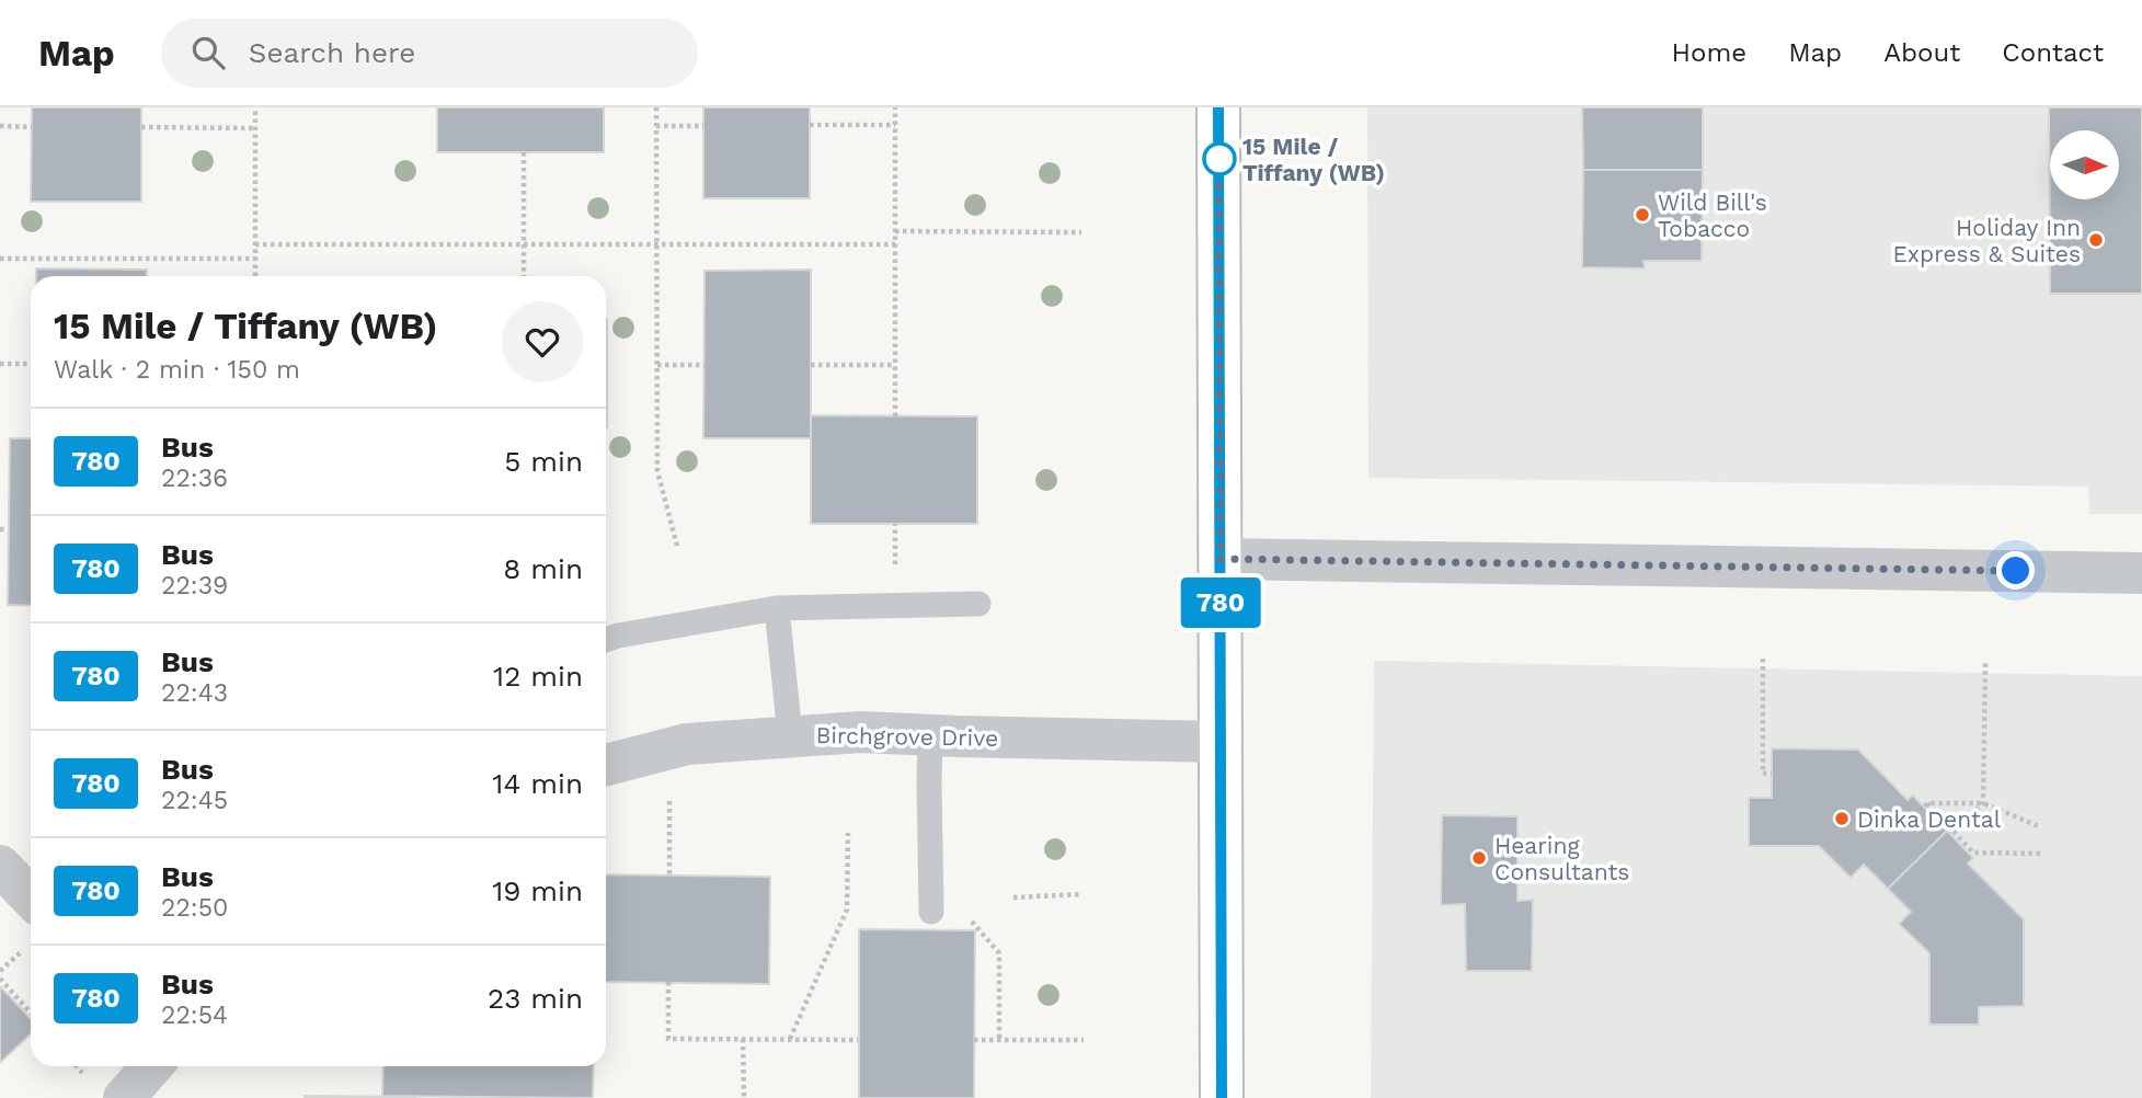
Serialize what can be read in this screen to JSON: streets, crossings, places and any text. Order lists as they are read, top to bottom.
{
  "streets": {
    "street": ["Birchgrove Drive"]
  },
  "places": [
    "15 Mile / Tiffany (WB)",
    "Wild Bill's Tobacco",
    "Holiday Inn Express & Suites",
    "Dinka Dental",
    "Hearing Consultants"
  ],
  "lines": ["bus line 780"],
  "north": "right",
  "page": {
    "header": "Map",
    "search": "Search here",
    "nav": [
      "Home",
      "Map",
      "About",
      "Contact"
    ],
    "on_map": "780",
    "heading": ["15 Mile / Tiffany (WB)", "Walk · 2 min · 150 m"],
    "list": [
      {
        "mark": "780",
        "name": "Bus",
        "note": "22:36",
        "value": "5 min"
      },
      {
        "mark": "780",
        "name": "Bus",
        "note": "22:39",
        "value": "8 min"
      },
      {
        "mark": "780",
        "name": "Bus",
        "note": "22:43",
        "value": "12 min"
      },
      {
        "mark": "780",
        "name": "Bus",
        "note": "22:45",
        "value": "14 min"
      },
      {
        "mark": "780",
        "name": "Bus",
        "note": "22:50",
        "value": "19 min"
      },
      {
        "mark": "780",
        "name": "Bus",
        "note": "22:54",
        "value": "23 min"
      }
    ]
  }
}
